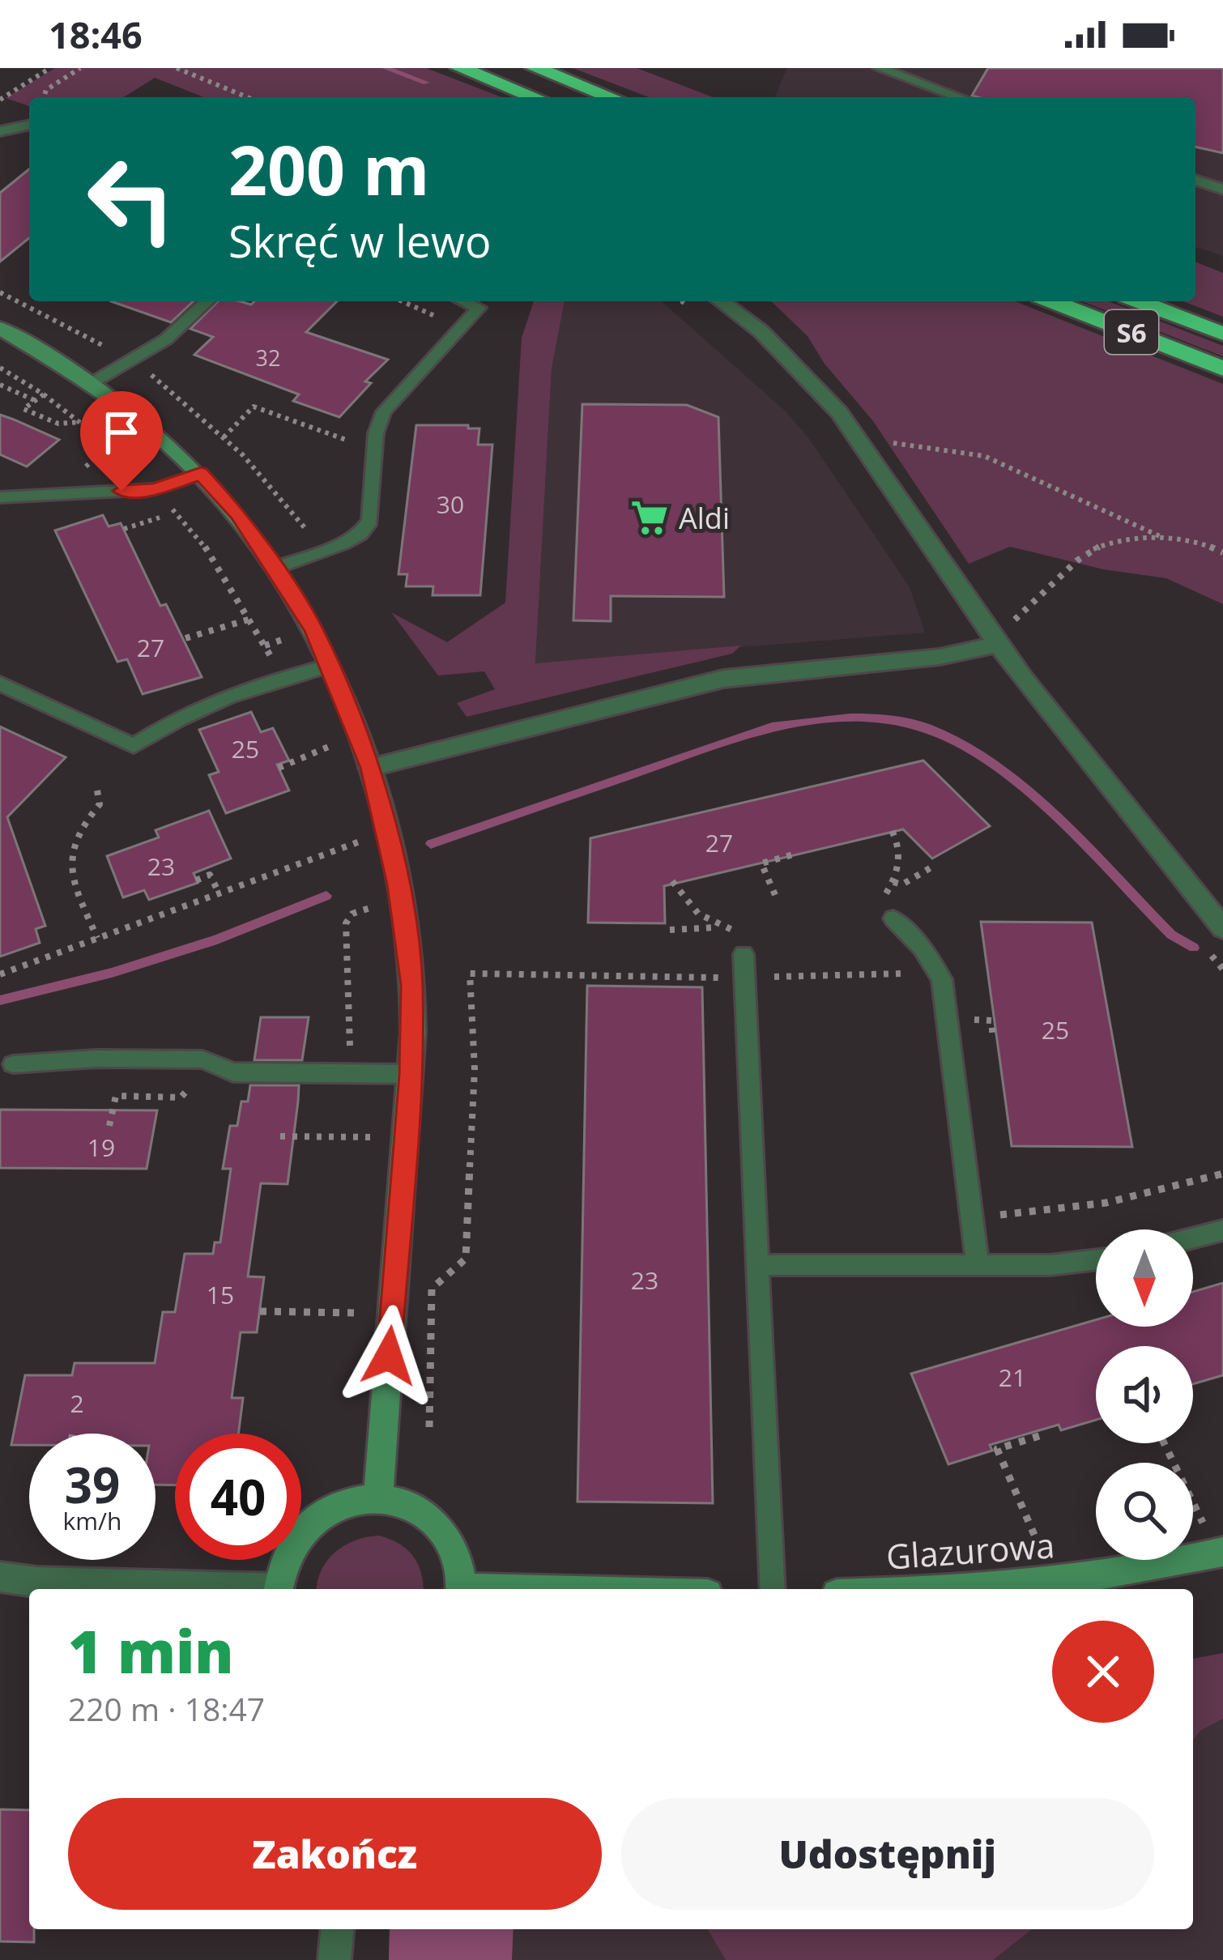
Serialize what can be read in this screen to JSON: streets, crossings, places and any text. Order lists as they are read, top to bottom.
{
  "streets": {
    "highway": ["S6"],
    "street": ["Glazurowa"]
  },
  "places": {
    "supermarket": ["Aldi"]
  },
  "house_numbers": [
    "32",
    "30",
    "27",
    "25",
    "27",
    "23",
    "25",
    "19",
    "23",
    "15",
    "21",
    "2"
  ],
  "north": "bottom",
  "page": {
    "status": "18:46",
    "turn": ["200 m", "Skręć w lewo"],
    "speed": "39 km/h",
    "limit": "40",
    "heading": ["1 min", "220 m · 18:47"],
    "buttons": ["Zakończ", "Udostępnij"]
  }
}
